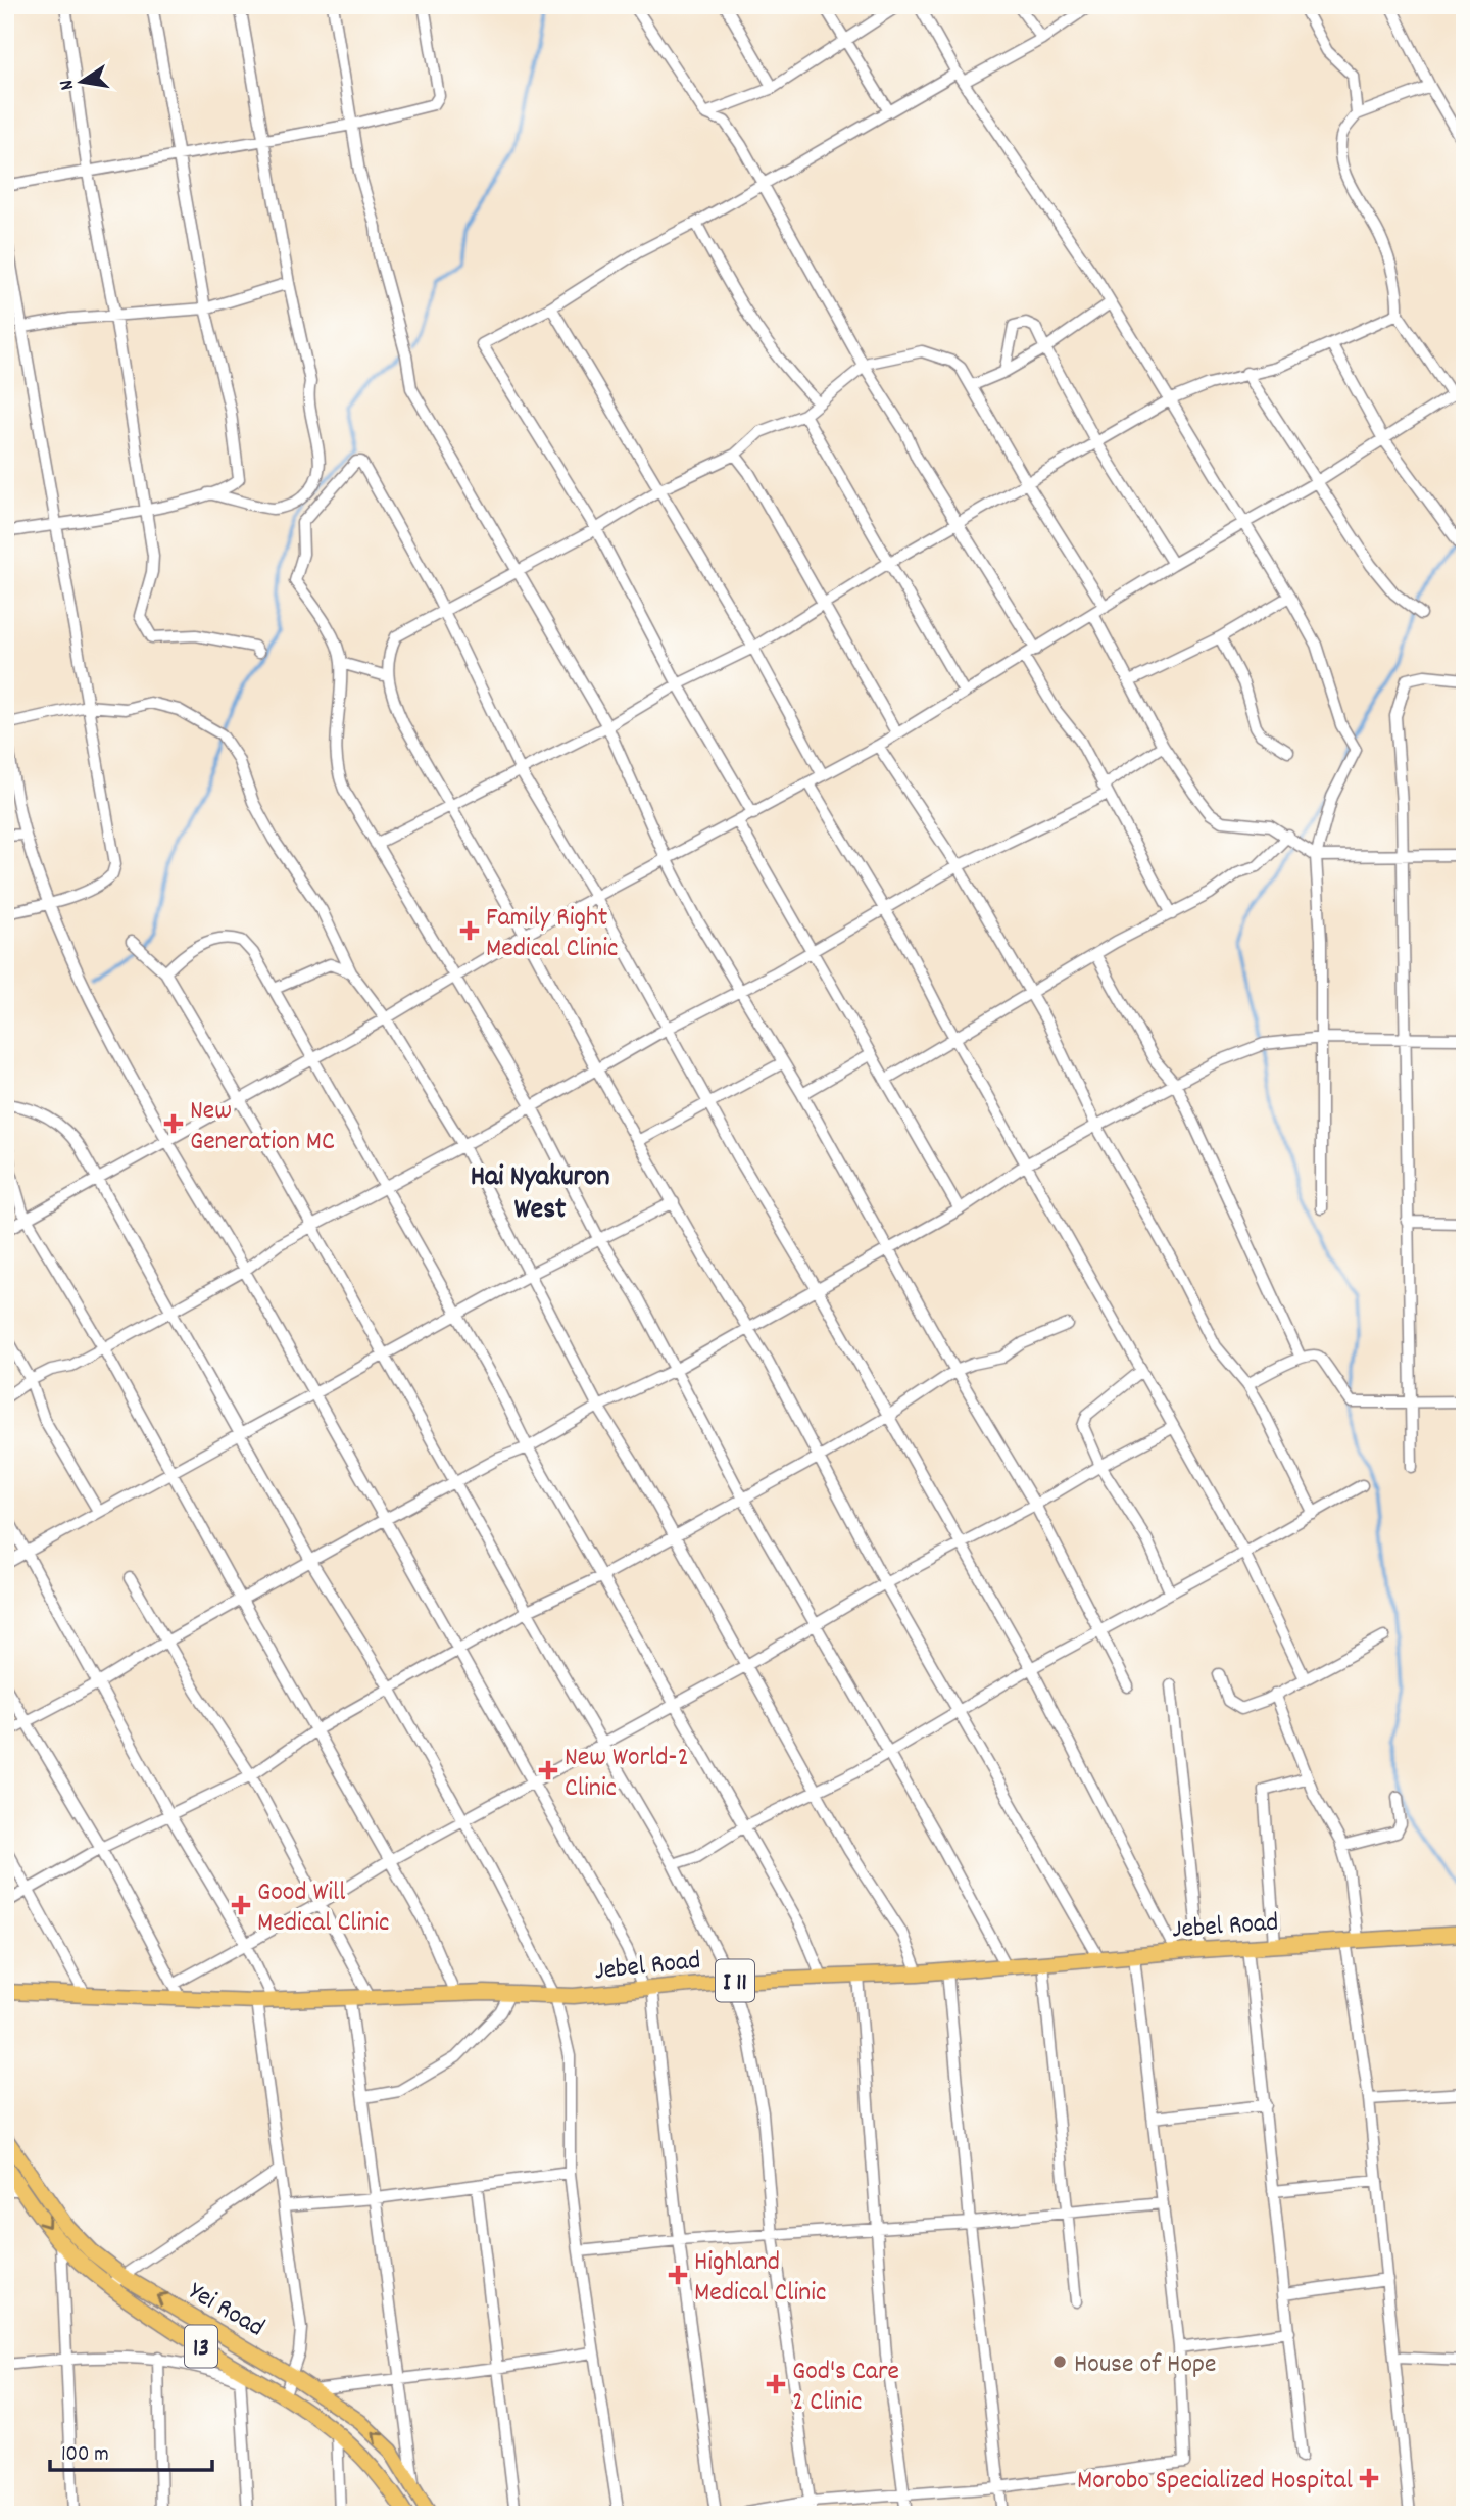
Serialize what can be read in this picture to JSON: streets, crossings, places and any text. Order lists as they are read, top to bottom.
{
  "streets": {
    "main road": [
      "Jebel Road",
      "I 11",
      "Yei Road",
      "13"
    ]
  },
  "districts": ["Hai Nyakuron West"],
  "places": {
    "health": [
      "Family Right Medical Clinic",
      "New Generation MC",
      "New World-2 Clinic",
      "Good Will Medical Clinic",
      "Highland Medical Clinic",
      "God's Care 2 Clinic",
      "Morobo Specialized Hospital"
    ],
    "other": ["House of Hope"]
  },
  "scale_bar": "100 m",
  "north": "left"
}
